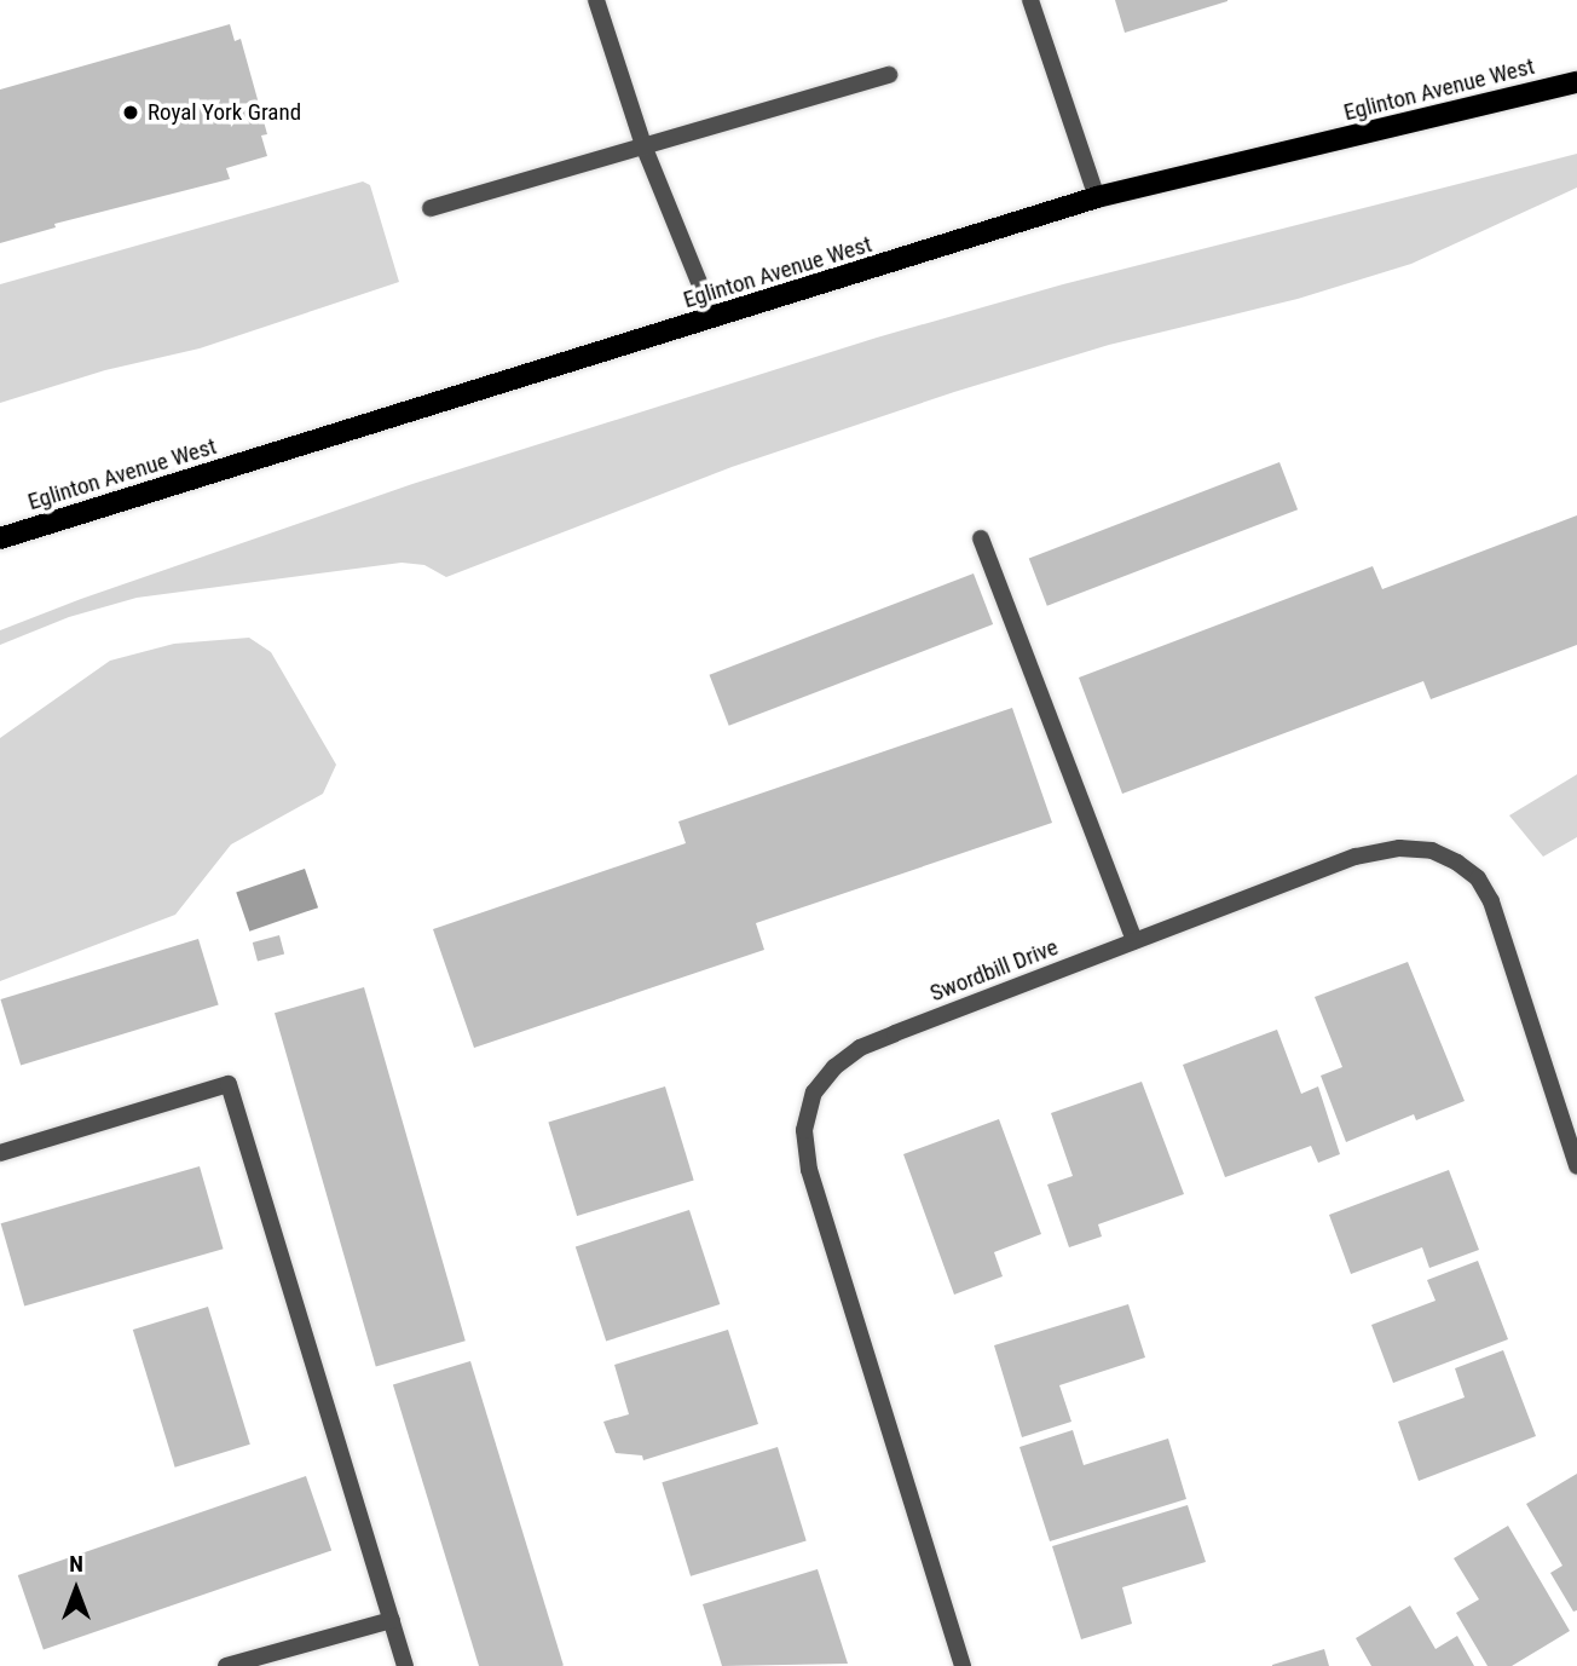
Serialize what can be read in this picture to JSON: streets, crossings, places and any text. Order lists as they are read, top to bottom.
{
  "streets": {
    "main road": ["Eglinton Avenue West"],
    "street": ["Swordbill Drive"]
  },
  "places": ["Royal York Grand"],
  "north": "top"
}
